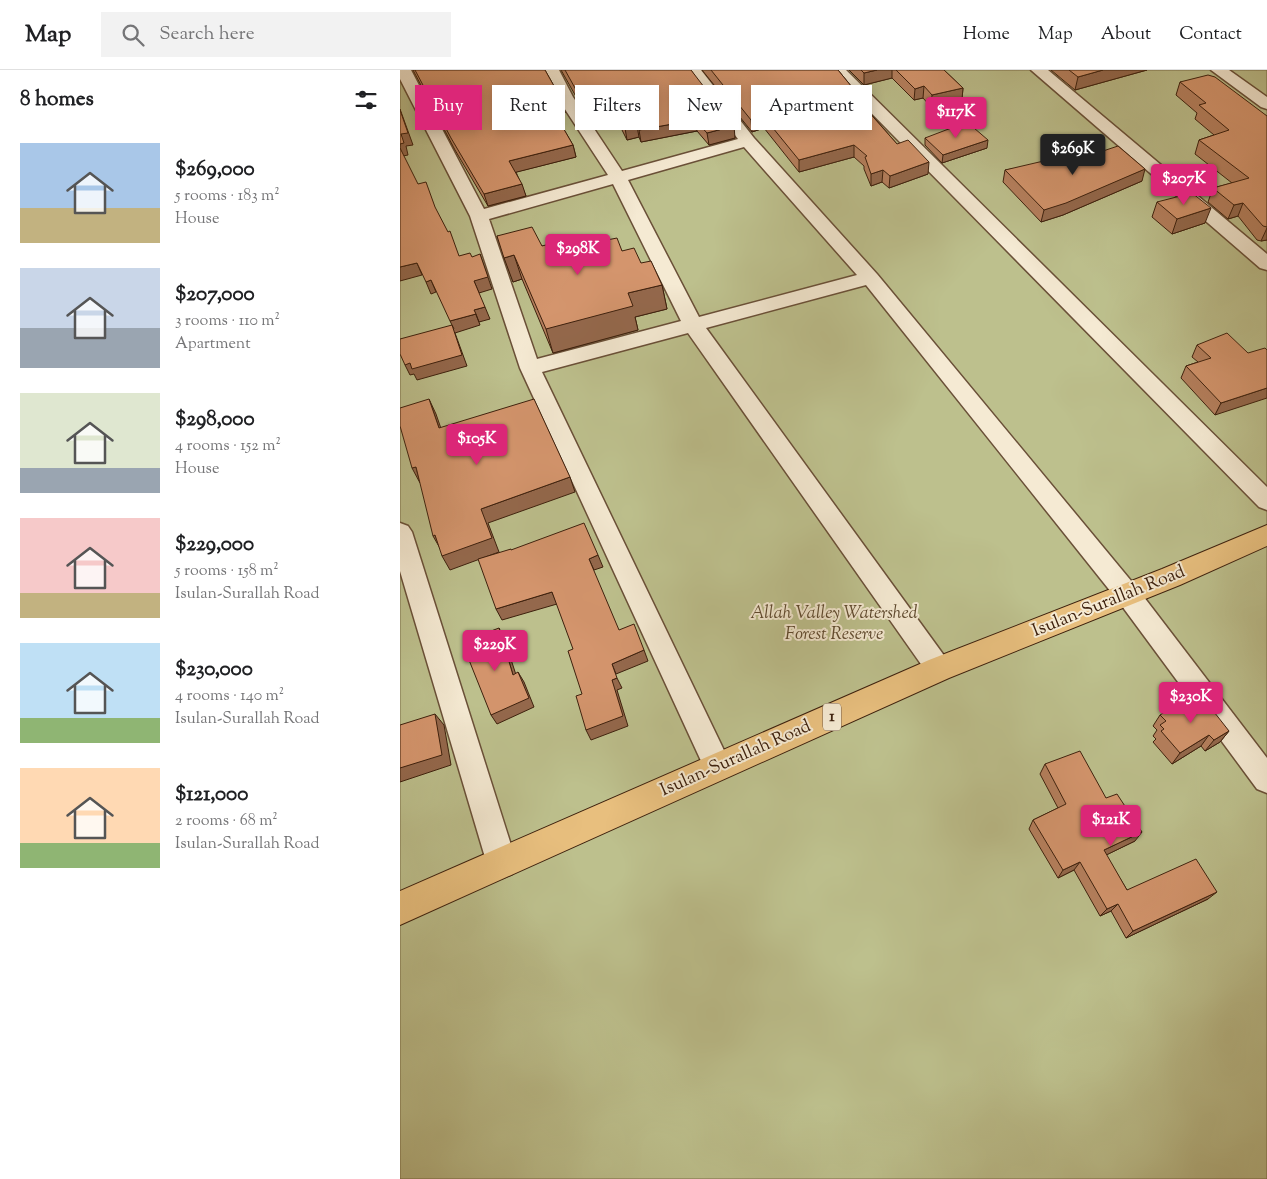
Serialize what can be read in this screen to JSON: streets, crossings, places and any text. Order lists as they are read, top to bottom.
{
  "streets": {
    "highway": ["Isulan-Surallah Road", "1"]
  },
  "parks": ["Allah Valley Watershed Forest Reserve"],
  "page": {
    "header": "Map",
    "search": "Search here",
    "nav": [
      "Home",
      "Map",
      "About",
      "Contact"
    ],
    "heading": "8 homes",
    "chip": [
      "Buy",
      "Rent",
      "Filters",
      "New",
      "Apartment"
    ],
    "price": [
      "$117K",
      "$269K",
      "$207K",
      "$298K",
      "$105K",
      "$229K",
      "$230K",
      "$121K"
    ],
    "list": [
      {
        "name": "$269,000",
        "note": "5 rooms · 183 m² · House"
      },
      {
        "name": "$207,000",
        "note": "3 rooms · 110 m² · Apartment"
      },
      {
        "name": "$298,000",
        "note": "4 rooms · 152 m² · House"
      },
      {
        "name": "$229,000",
        "note": "5 rooms · 158 m² · Isulan-Surallah Road"
      },
      {
        "name": "$230,000",
        "note": "4 rooms · 140 m² · Isulan-Surallah Road"
      },
      {
        "name": "$121,000",
        "note": "2 rooms · 68 m² · Isulan-Surallah Road"
      }
    ]
  }
}
